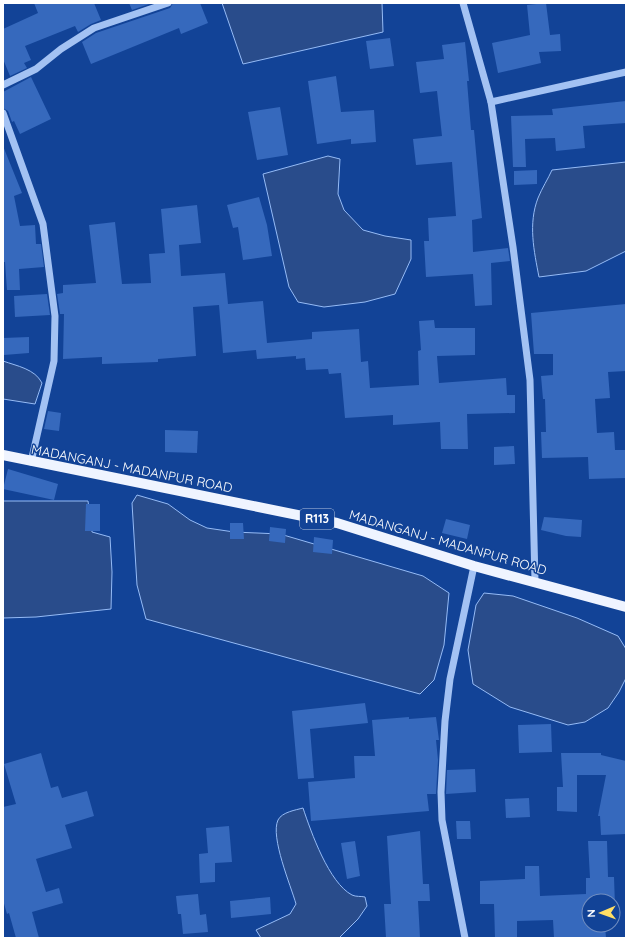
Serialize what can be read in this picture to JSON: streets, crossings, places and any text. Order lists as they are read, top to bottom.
{
  "streets": {
    "main road": ["MADANGANJ - MADANPUR ROAD", "R113"]
  },
  "north": "left"
}
